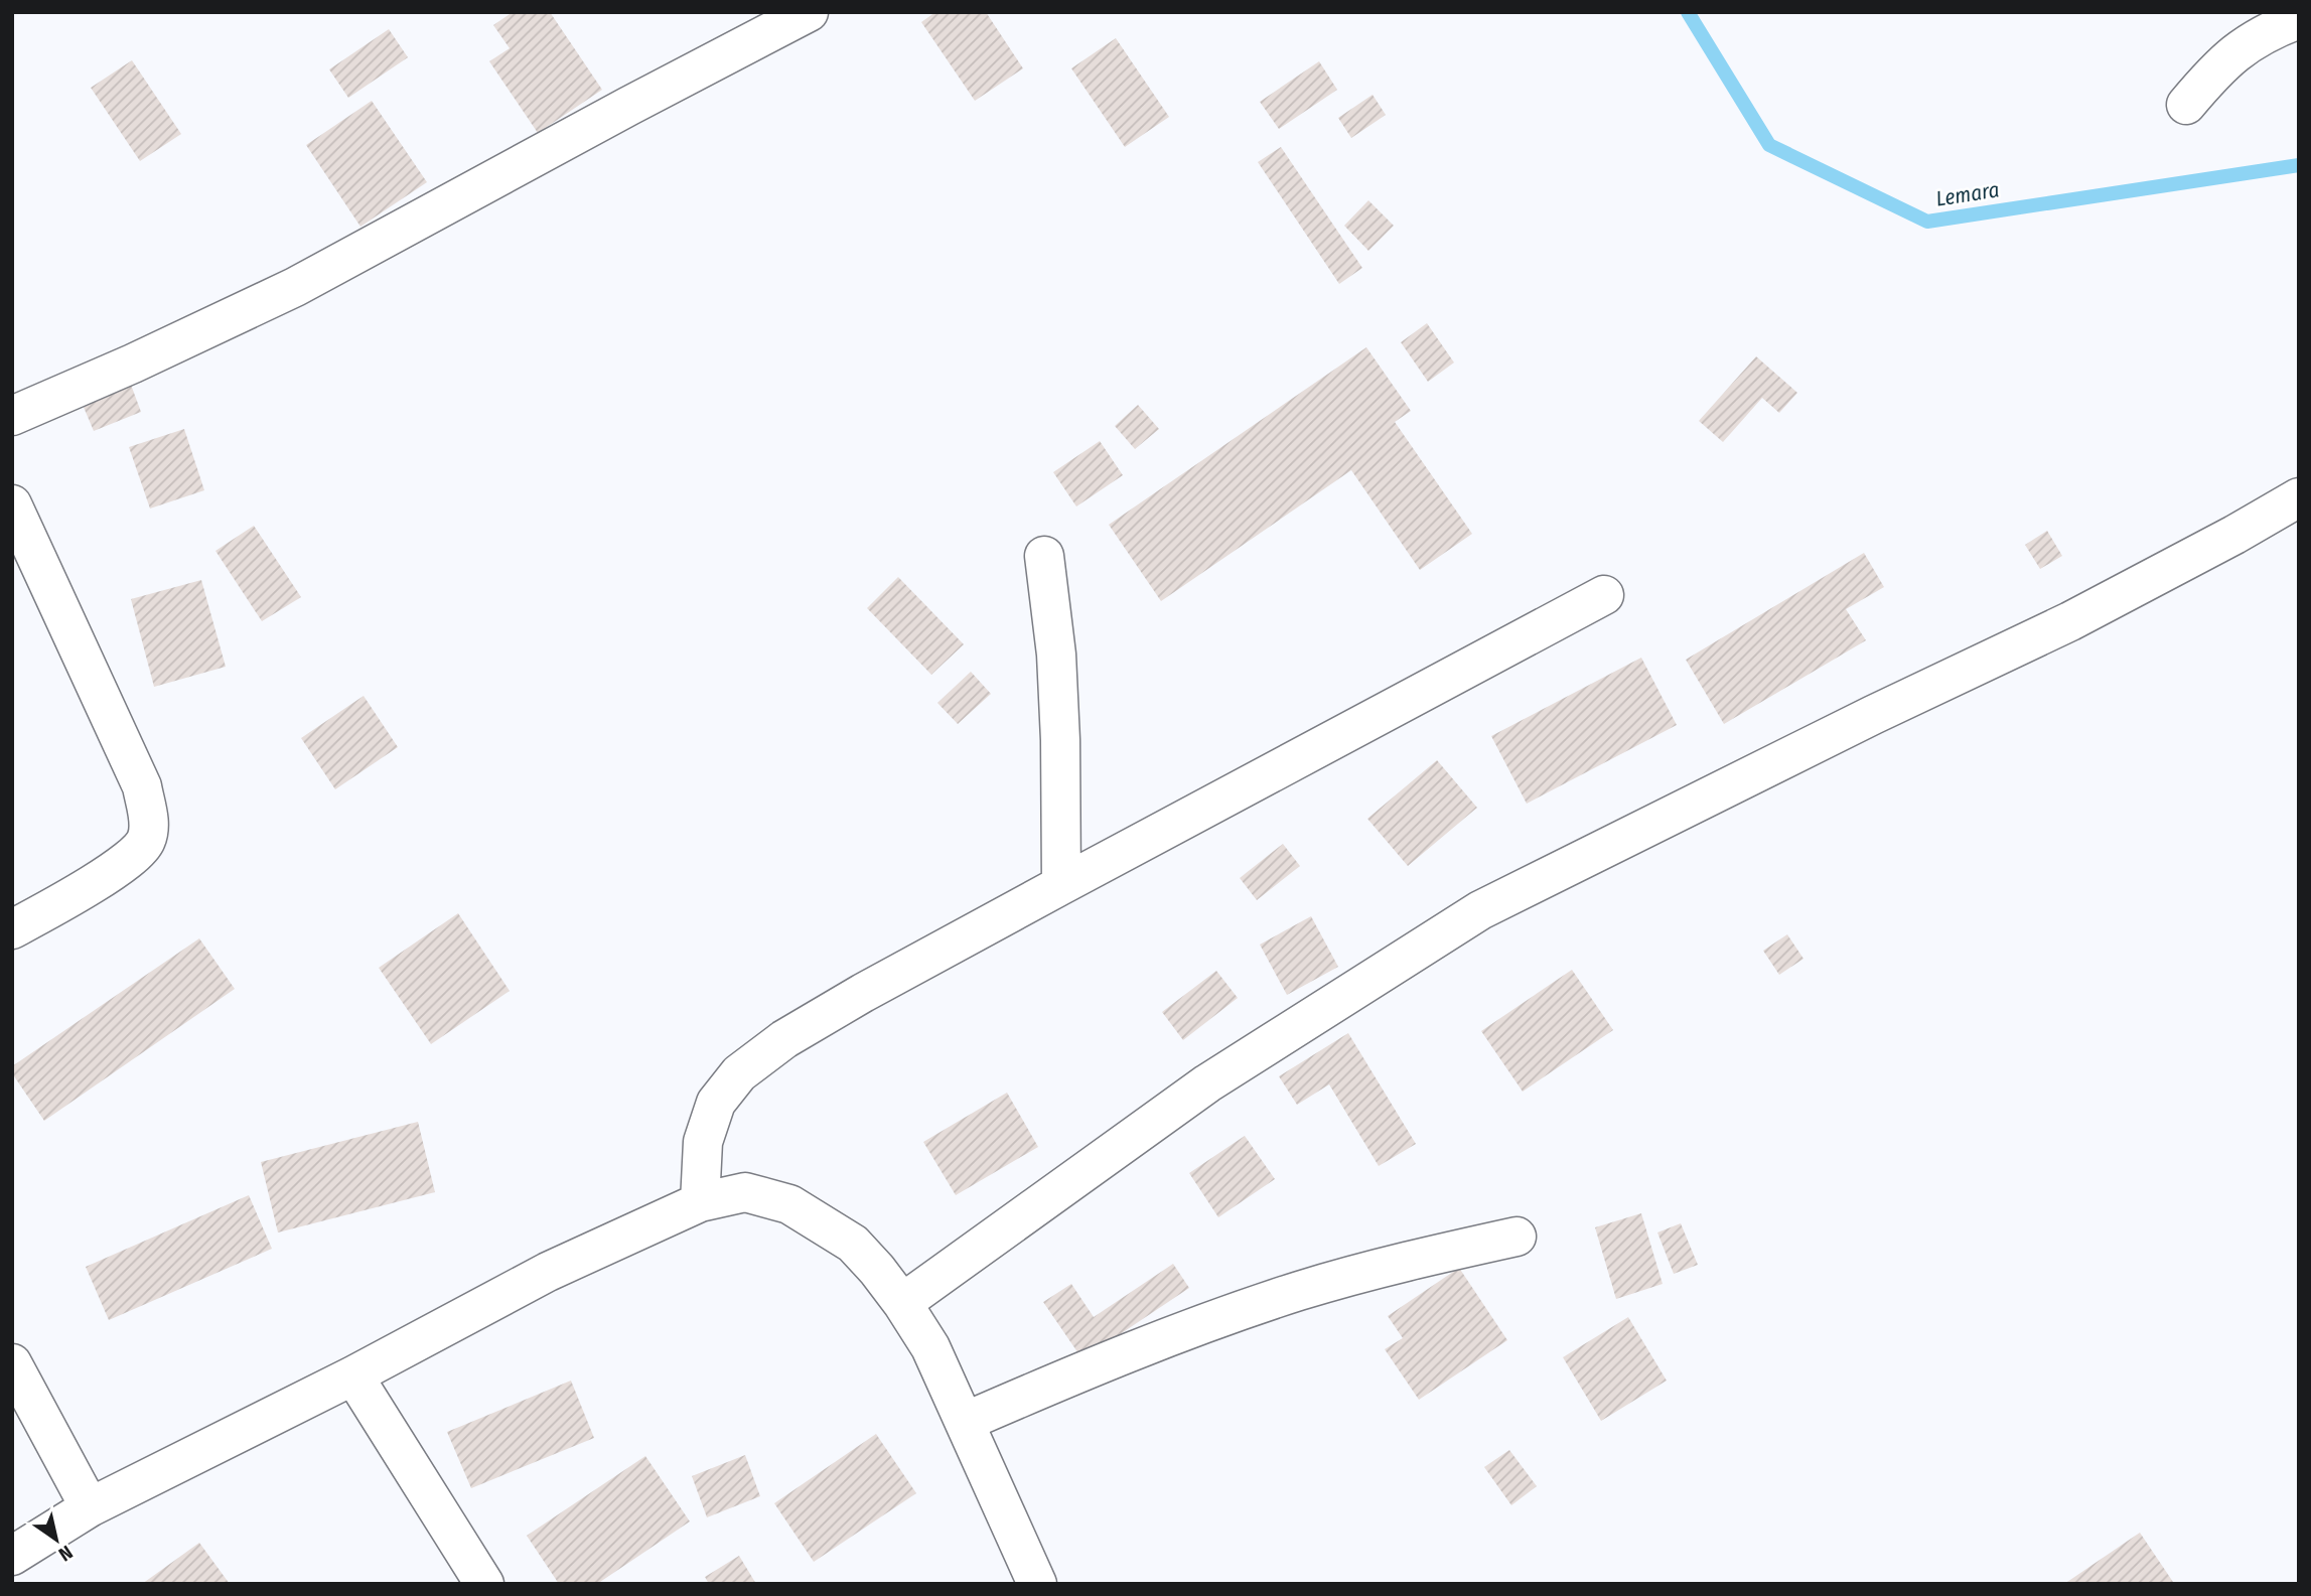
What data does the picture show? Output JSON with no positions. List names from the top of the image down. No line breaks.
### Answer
{"water":["Lemara"],"north":"bottom right"}
